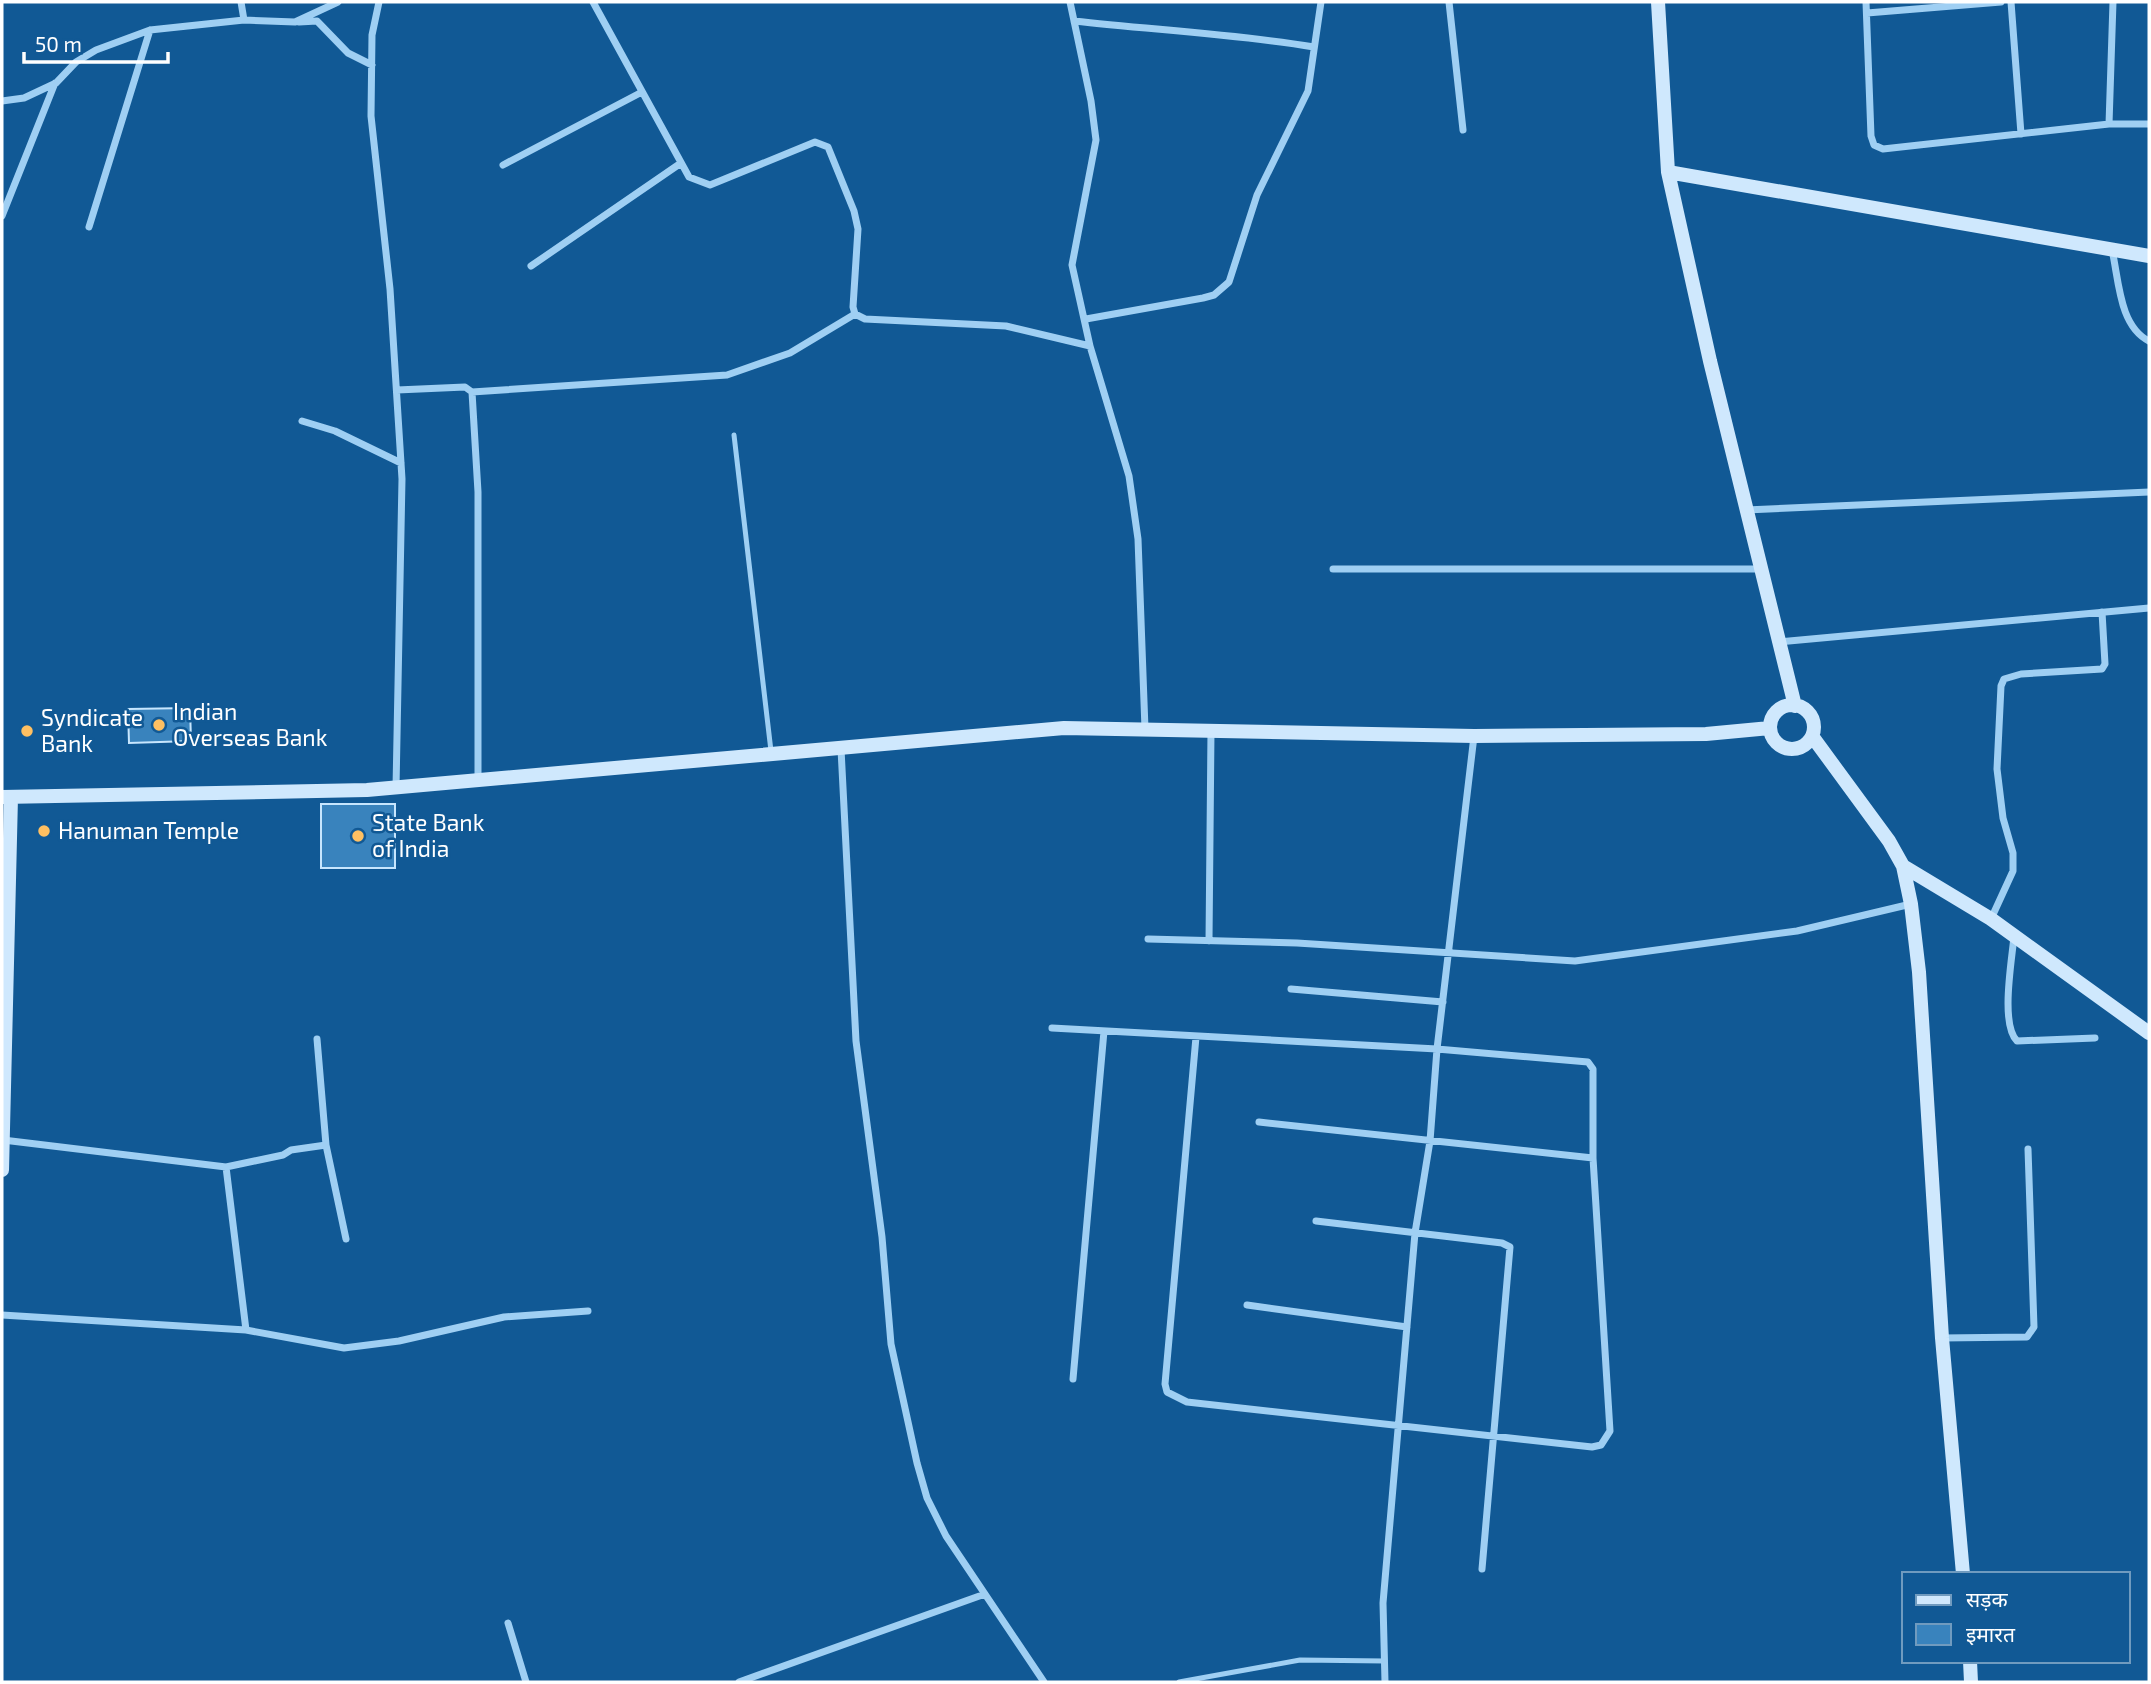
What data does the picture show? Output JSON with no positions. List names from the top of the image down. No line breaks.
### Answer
{"places":["Indian Overseas Bank","Syndicate Bank","Hanuman Temple","State Bank of India"],"legend":["सड़क","इमारत"],"scale_bar":"50 m"}
